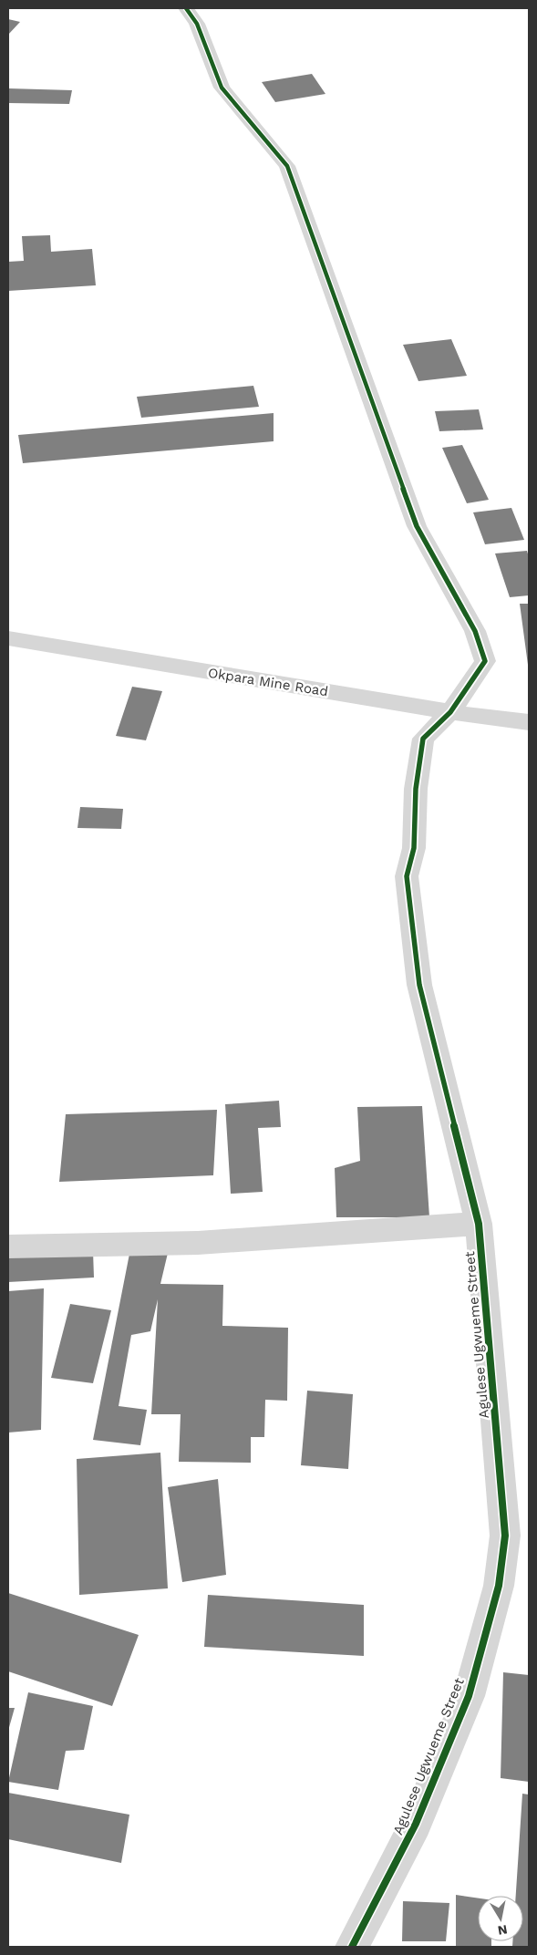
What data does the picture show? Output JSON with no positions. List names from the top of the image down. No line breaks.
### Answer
{"streets":{"street":["Okpara Mine Road","Agulese Ugwueme Street"]},"crossings":[["Okpara Mine Road","Agulese Ugwueme Street"]],"north":"bottom"}
